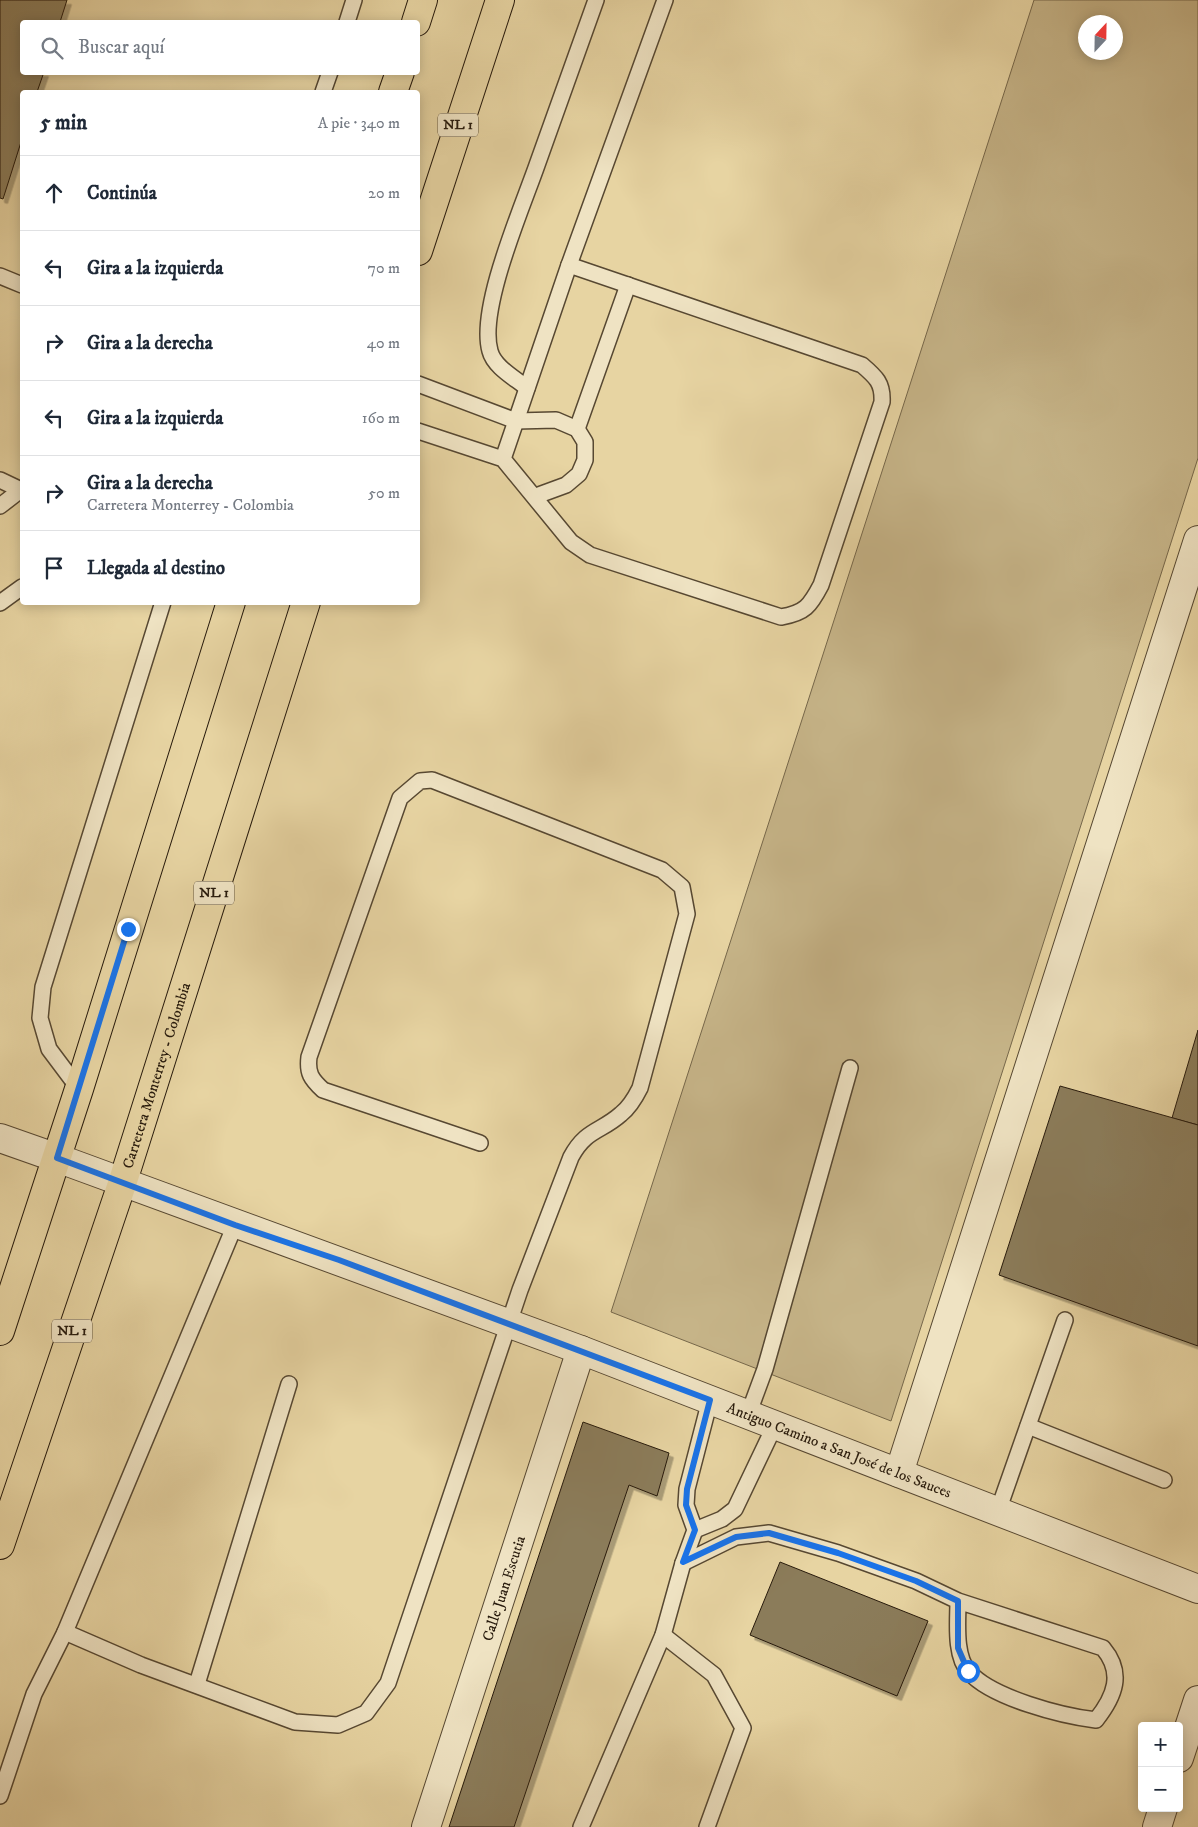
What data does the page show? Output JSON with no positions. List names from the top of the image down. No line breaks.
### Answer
{"streets":{"main road":["NL 1","Carretera Monterrey - Colombia"],"street":["Antiguo Camino a San José de los Sauces","Calle Juan Escutia"]},"crossings":[["Carretera Monterrey - Colombia","Antiguo Camino a San José de los Sauces"],["Antiguo Camino a San José de los Sauces","Calle Juan Escutia"]],"north":"top","page":{"search":"Buscar aquí","heading":["5 min","A pie · 340 m"],"list":[["Continúa","20 m"],["Gira a la izquierda","70 m"],["Gira a la derecha","40 m"],["Gira a la izquierda","160 m"],["Gira a la derecha","Carretera Monterrey - Colombia","50 m"],"Llegada al destino"],"map_buttons":["+","−"]}}
